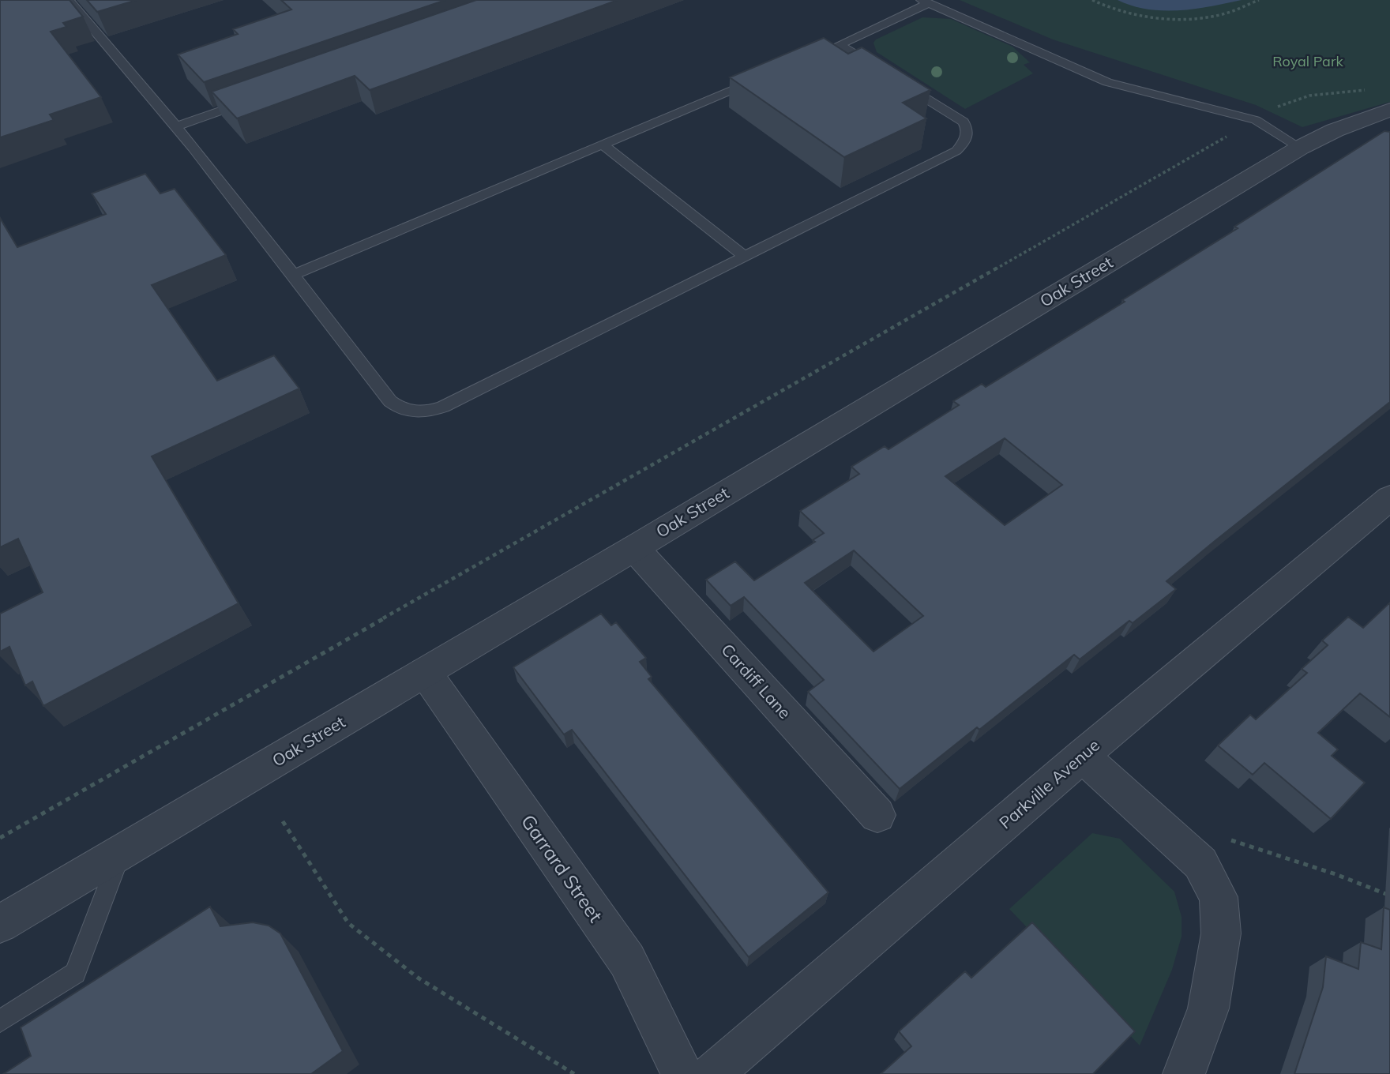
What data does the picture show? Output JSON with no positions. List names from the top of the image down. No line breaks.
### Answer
{"streets":{"street":["Oak Street","Cardiff Lane","Parkville Avenue","Garrard Street"]},"crossings":[["Oak Street","Cardiff Lane"],["Oak Street","Garrard Street"]],"parks":["Royal Park"]}
